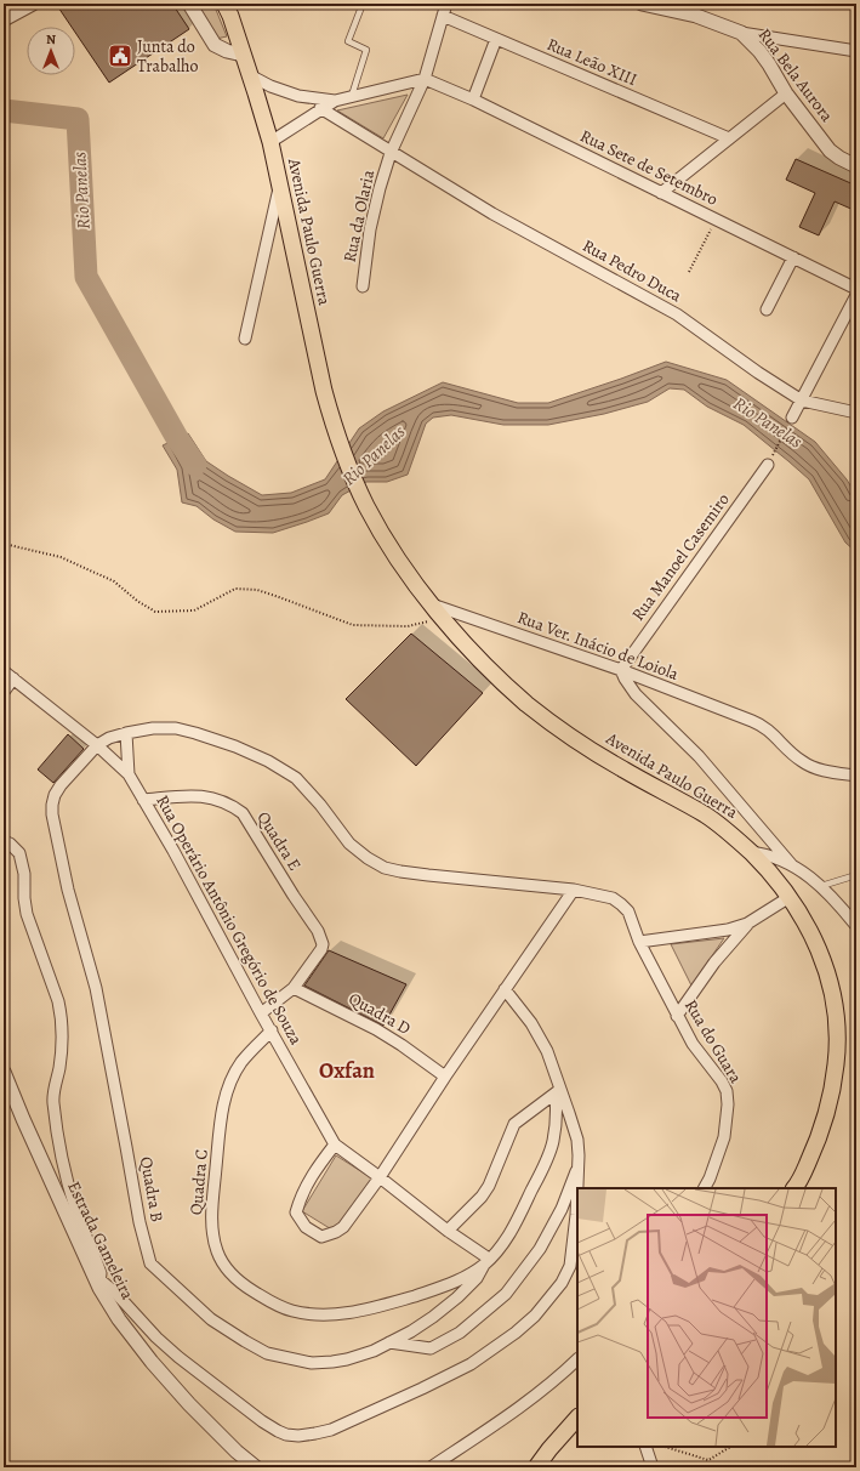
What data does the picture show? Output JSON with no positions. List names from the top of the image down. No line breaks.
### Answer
{"streets":{"main road":["Avenida Paulo Guerra"],"street":["Rua Leão XIII","Rua Bela Aurora","Rua Sete de Setembro","Rua da Olaria","Rua Pedro Duca","Rua Manoel Casemiro","Rua Ver. Inácio de Loiola","Quadra E","Rua Operário Antônio Gregório de Souza","Quadra D","Rua do Guara","Quadra C","Quadra B","Estrada Gameleira"]},"crossings":[["Rua Leão XIII","Rua da Olaria"],["Rua Sete de Setembro","Rua da Olaria"],["Rua da Olaria","Rua Pedro Duca"],["Avenida Paulo Guerra","Rua Ver. Inácio de Loiola"],["Rua Manoel Casemiro","Rua Ver. Inácio de Loiola"],["Quadra E","Rua Operário Antônio Gregório de Souza"],["Quadra E","Quadra D"],["Rua Operário Antônio Gregório de Souza","Rua do Guara"],["Rua Operário Antônio Gregório de Souza","Quadra C"],["Rua Operário Antônio Gregório de Souza","Quadra B"],["Rua do Guara","Quadra B"],["Quadra C","Quadra B"]],"districts":["Oxfan"],"water":["Rio Panelas"],"places":{"public building":["Junta do Trabalho"]},"north":"top"}
